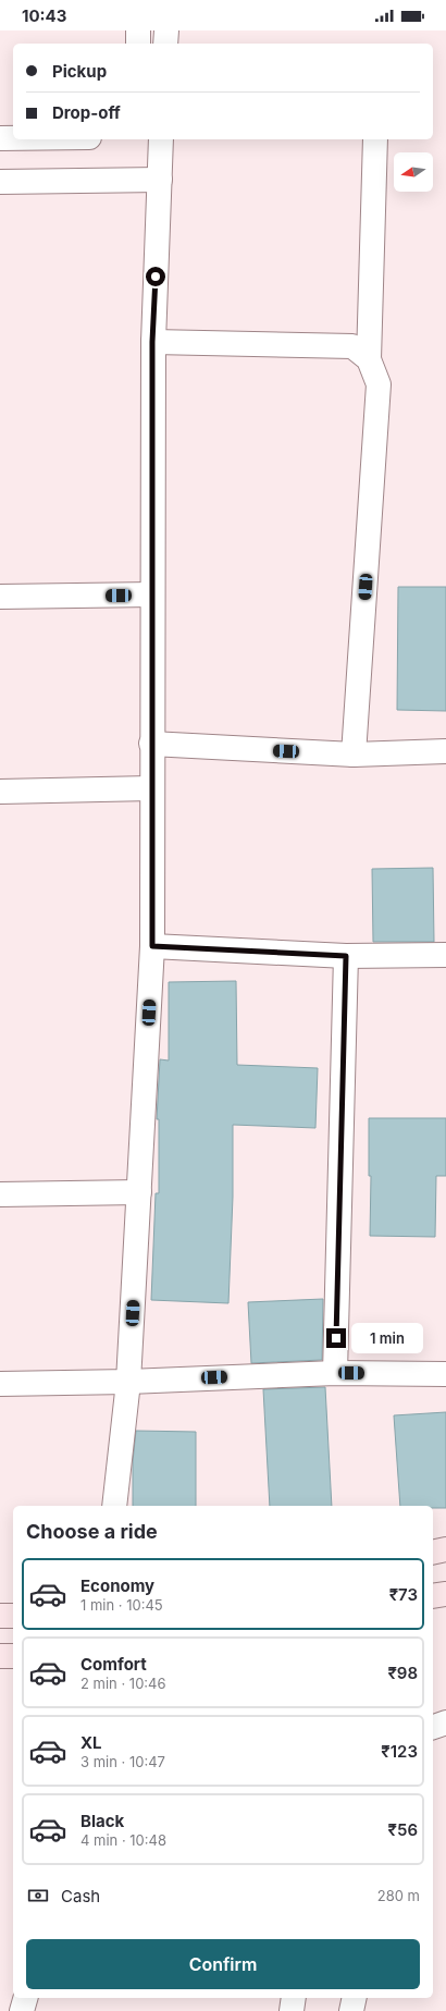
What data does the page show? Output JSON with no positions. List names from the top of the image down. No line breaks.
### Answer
{"north":"left","page":{"status":"10:43","banner":["Pickup","Drop-off"],"bubble":"1 min","heading":"Choose a ride","list":[{"name":"Economy","note":"1 min · 10:45","value":"₹73"},{"name":"Comfort","note":"2 min · 10:46","value":"₹98"},{"name":"XL","note":"3 min · 10:47","value":"₹123"},{"name":"Black","note":"4 min · 10:48","value":"₹56"}],"pay":["Cash","280 m"],"buttons":"Confirm"}}
